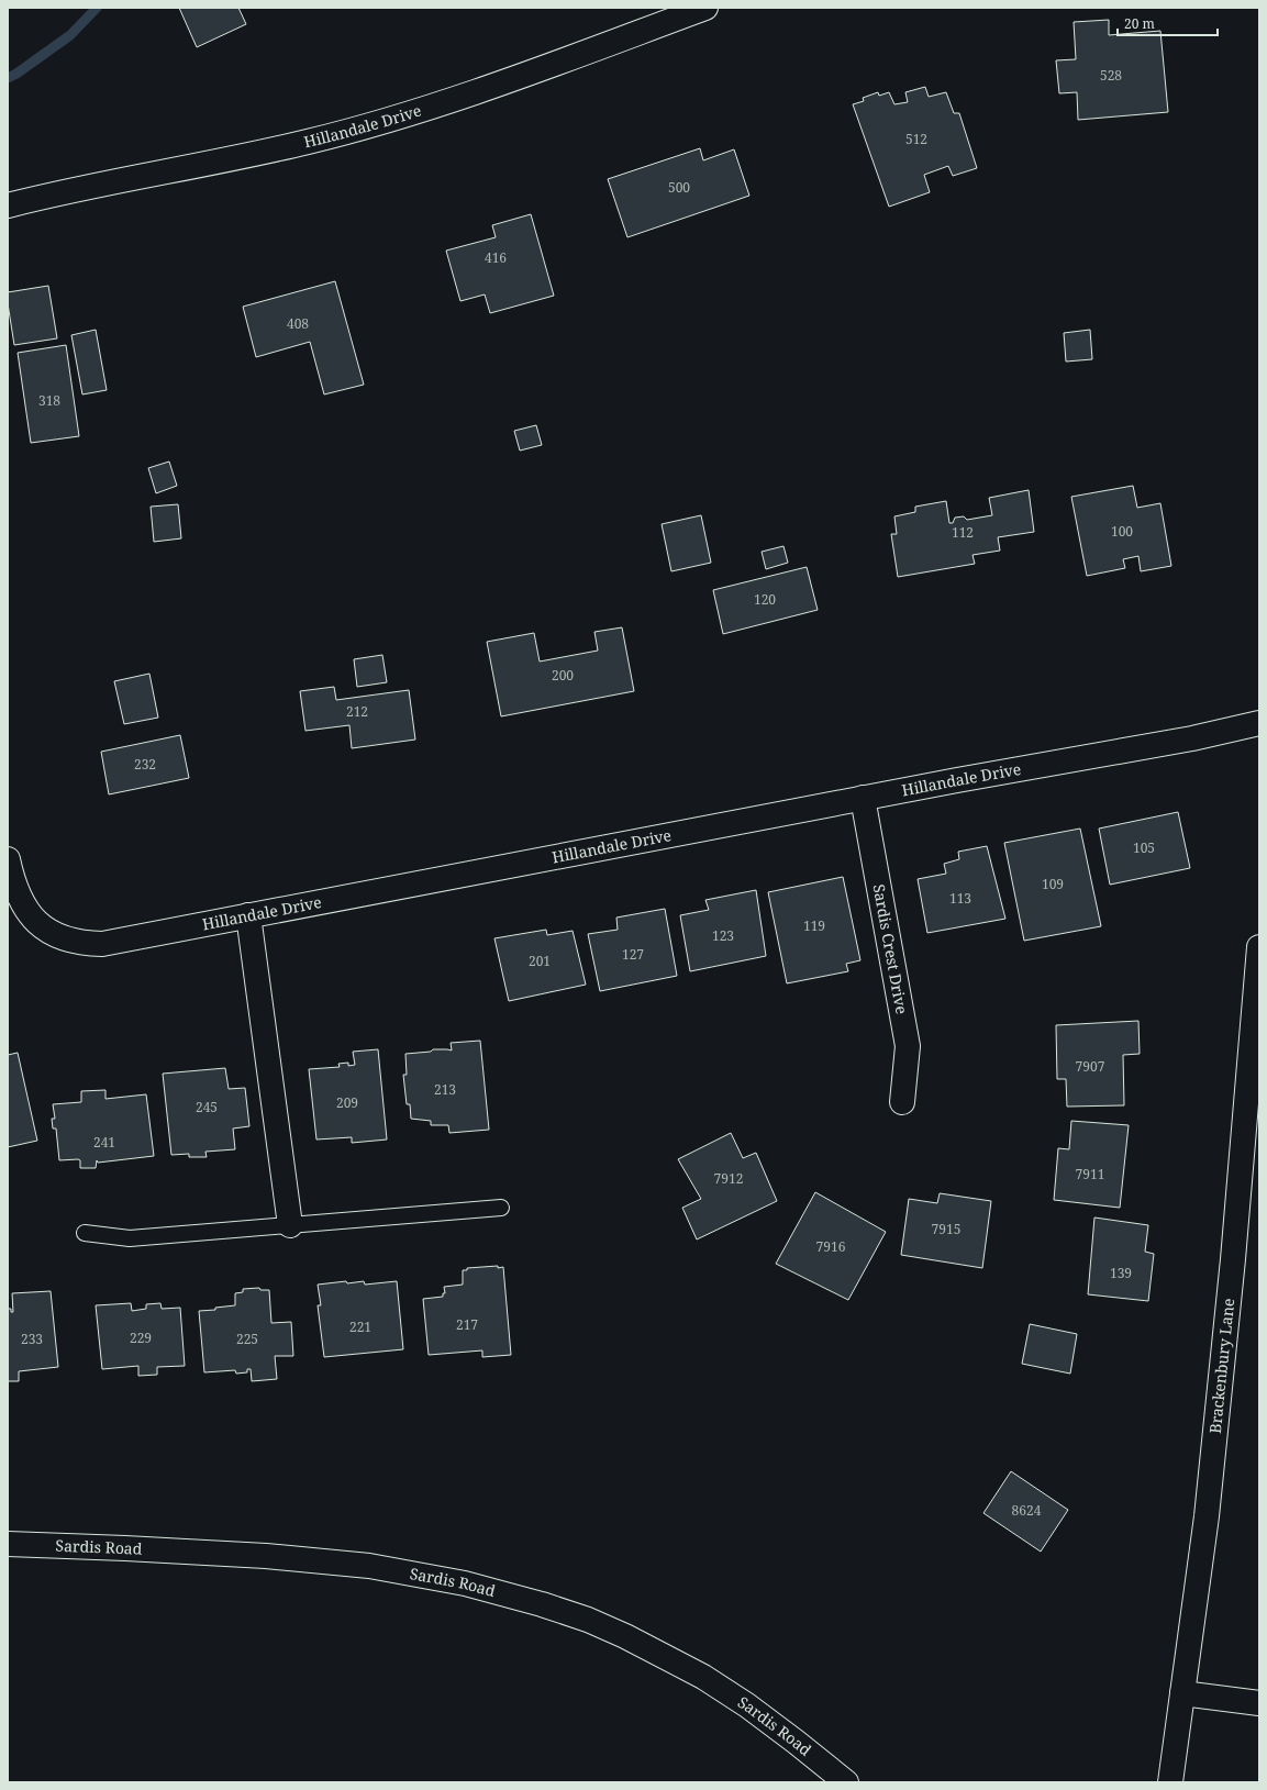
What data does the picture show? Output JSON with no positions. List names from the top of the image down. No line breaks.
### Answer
{"streets":{"street":["Hillandale Drive","Sardis Crest Drive","Brackenbury Lane","Sardis Road"]},"crossings":[["Hillandale Drive","Sardis Crest Drive"]],"house_numbers":["528","512","500","416","408","318","100","112","120","200","212","232","105","109","113","119","123","127","201","7907","213","209","245","241","7911","7912","7915","7916","139","217","221","229","233","225","8624"],"scale_bar":"20 m"}
